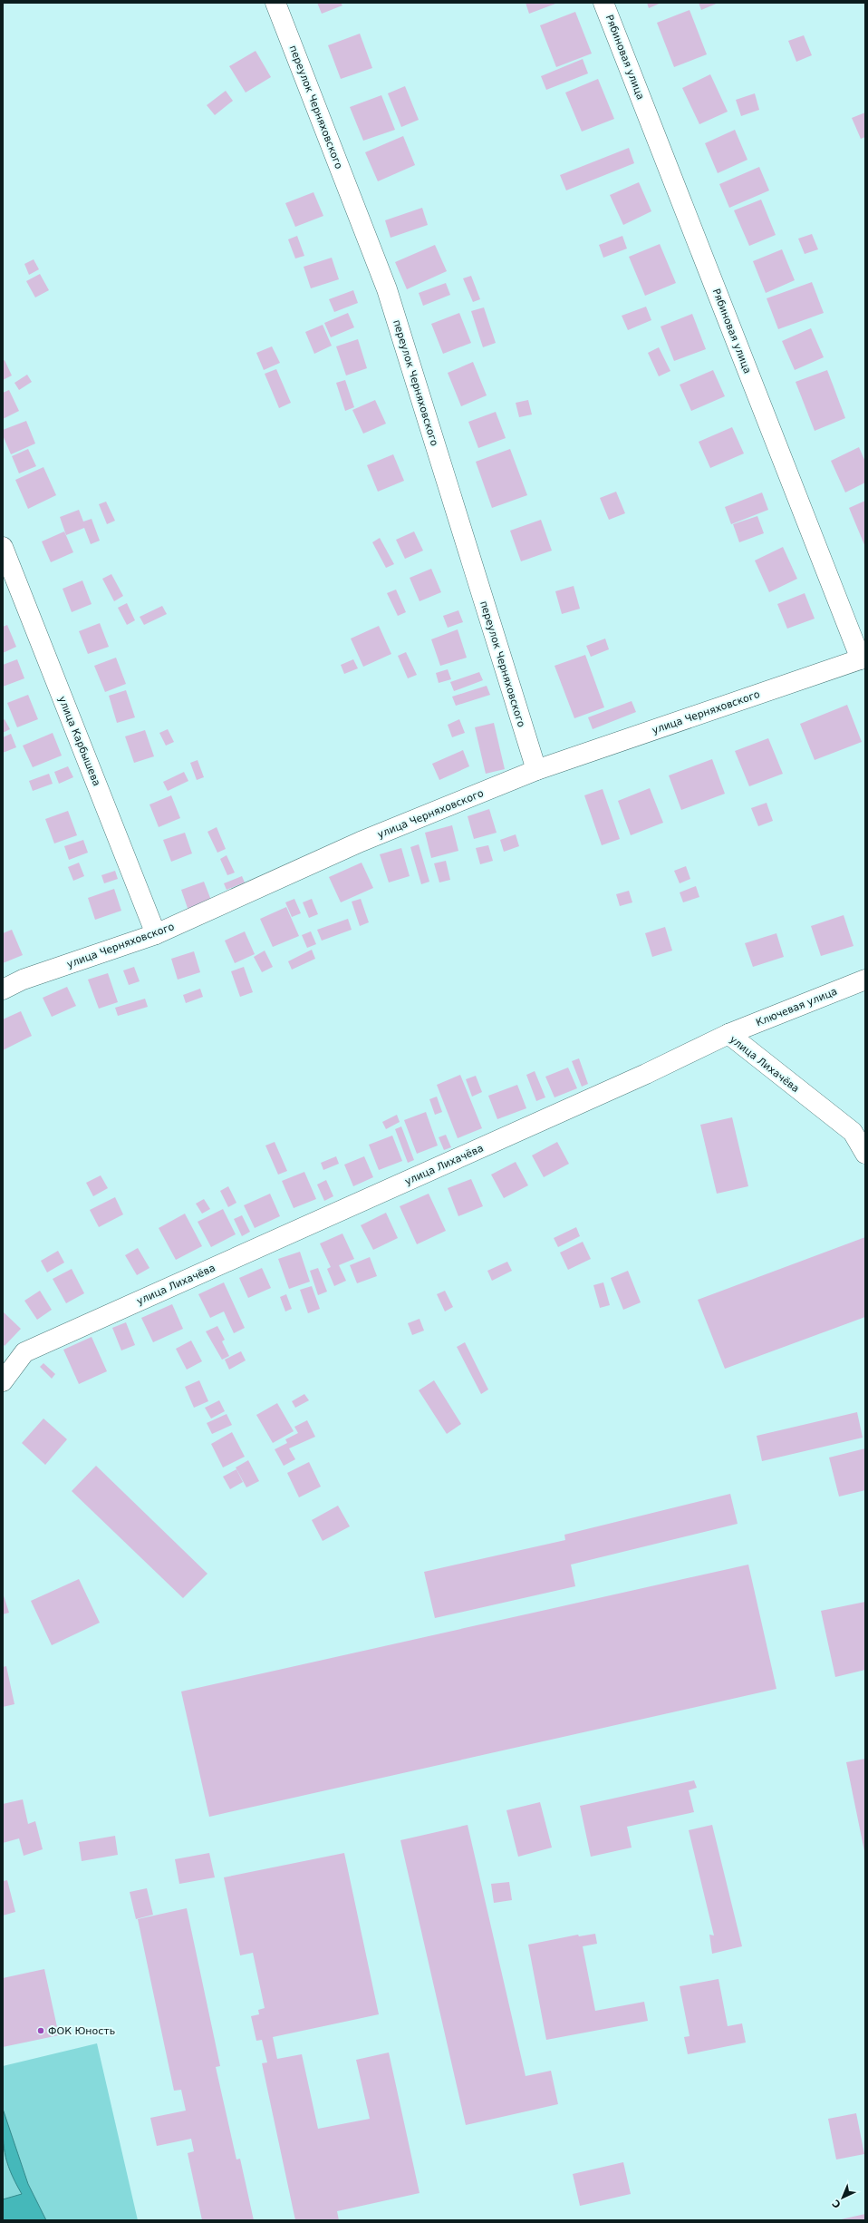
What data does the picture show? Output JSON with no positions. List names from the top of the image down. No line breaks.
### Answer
{"streets":{"street":["Рябиновая улица","переулок Черняховского","улица Черняховского","улица Карбышева","Ключевая улица","улица Лихачёва"]},"crossings":[["Рябиновая улица","улица Черняховского"],["переулок Черняховского","улица Черняховского"],["улица Черняховского","улица Карбышева"],["Ключевая улица","улица Лихачёва"]],"places":["ФОК Юность"],"north":"bottom left"}
